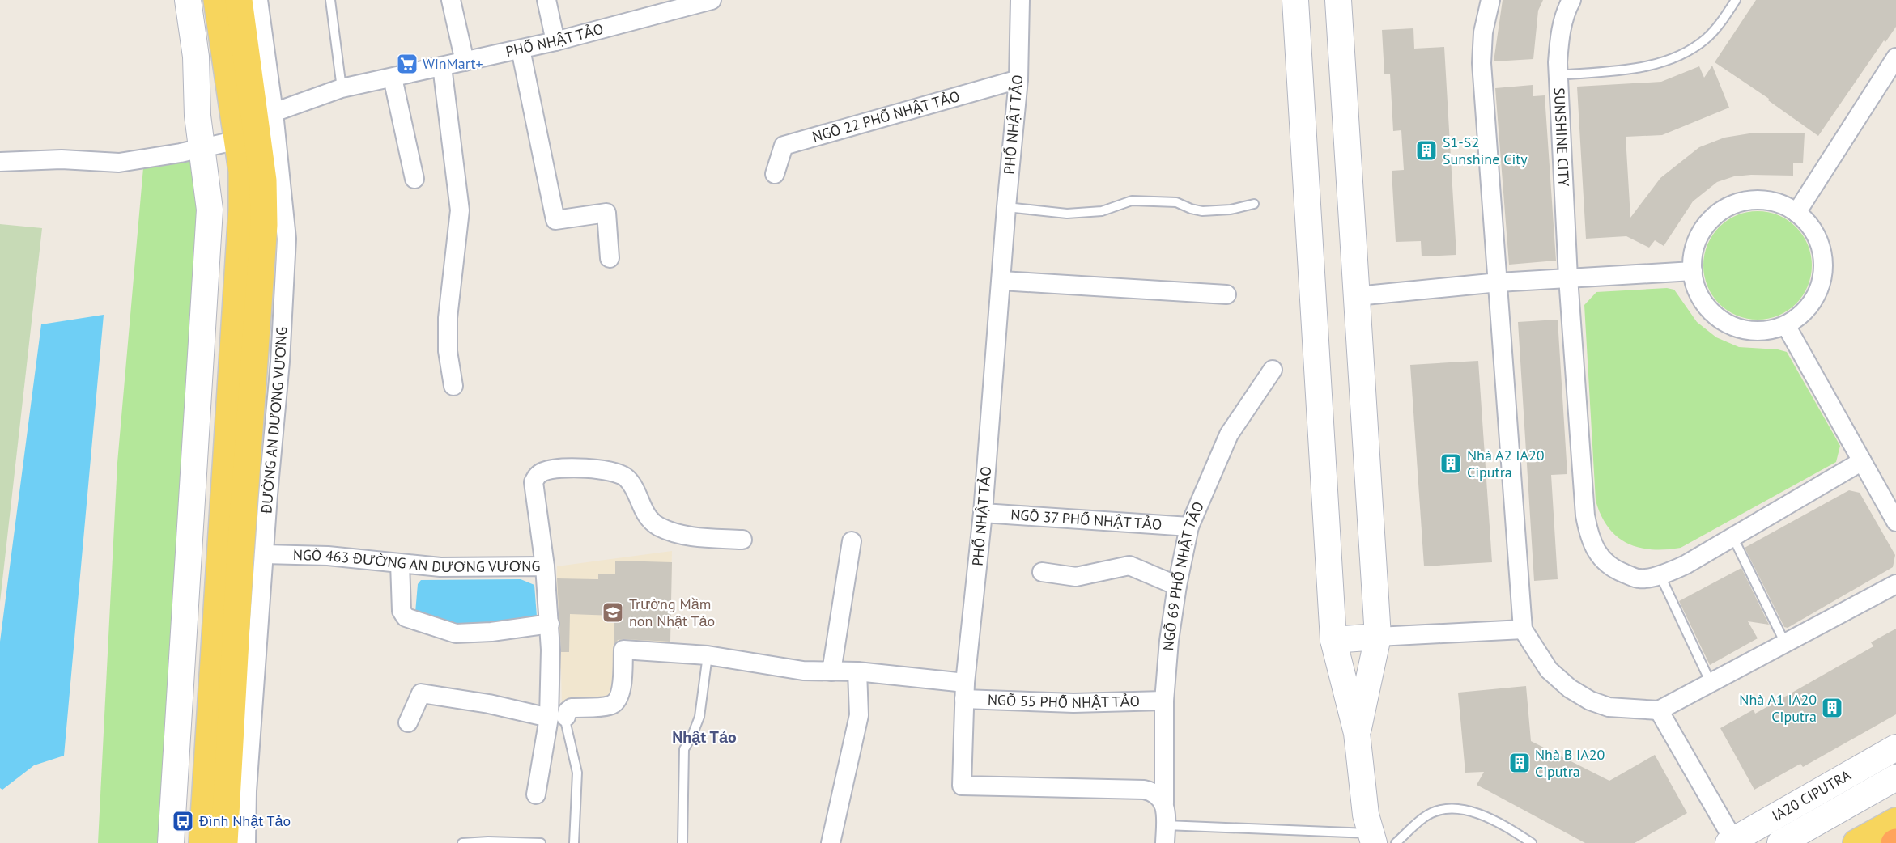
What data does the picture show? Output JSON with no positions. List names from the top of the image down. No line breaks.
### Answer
{"streets":{"main road":["ĐƯỜNG AN DƯƠNG VƯƠNG"],"street":["PHỐ NHẬT TẢO","NGÕ 22 PHỐ NHẬT TẢO","SUNSHINE CITY","NGÕ 37 PHỐ NHẬT TẢO","NGÕ 463 ĐƯỜNG AN DƯƠNG VƯƠNG","NGÕ 69 PHỐ NHẬT TẢO","NGÕ 55 PHỐ NHẬT TẢO","IA20 CIPUTRA"]},"crossings":[["PHỐ NHẬT TẢO","NGÕ 22 PHỐ NHẬT TẢO"],["PHỐ NHẬT TẢO","ĐƯỜNG AN DƯƠNG VƯƠNG"],["PHỐ NHẬT TẢO","NGÕ 37 PHỐ NHẬT TẢO"],["PHỐ NHẬT TẢO","NGÕ 69 PHỐ NHẬT TẢO"],["PHỐ NHẬT TẢO","NGÕ 55 PHỐ NHẬT TẢO"],["ĐƯỜNG AN DƯƠNG VƯƠNG","NGÕ 463 ĐƯỜNG AN DƯƠNG VƯƠNG"],["NGÕ 37 PHỐ NHẬT TẢO","NGÕ 69 PHỐ NHẬT TẢO"],["NGÕ 463 ĐƯỜNG AN DƯƠNG VƯƠNG","NGÕ 55 PHỐ NHẬT TẢO"],["NGÕ 69 PHỐ NHẬT TẢO","NGÕ 55 PHỐ NHẬT TẢO"]],"districts":["Nhật Tảo"],"places":{"supermarket":["WinMart+"],"building":["S1-S2 Sunshine City","Nhà A2 IA20 Ciputra","Nhà A1 IA20 Ciputra","Nhà B IA20 Ciputra"],"school or university":["Trường Mầm non Nhật Tảo"],"bus stop":["Đình Nhật Tảo"]}}
